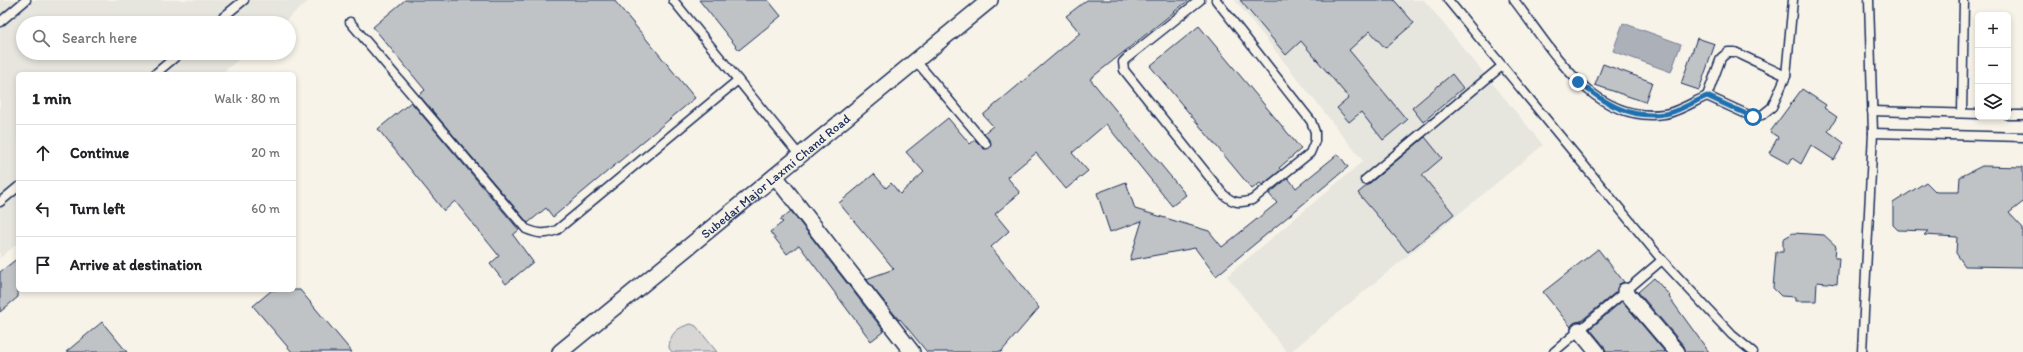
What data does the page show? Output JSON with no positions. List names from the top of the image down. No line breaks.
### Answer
{"streets":{"street":["Subedar Major Laxmi Chand Road"]},"page":{"map_buttons":["+","−"],"search":"Search here","heading":["1 min","Walk · 80 m"],"list":[["Continue","20 m"],["Turn left","60 m"],"Arrive at destination"]}}
